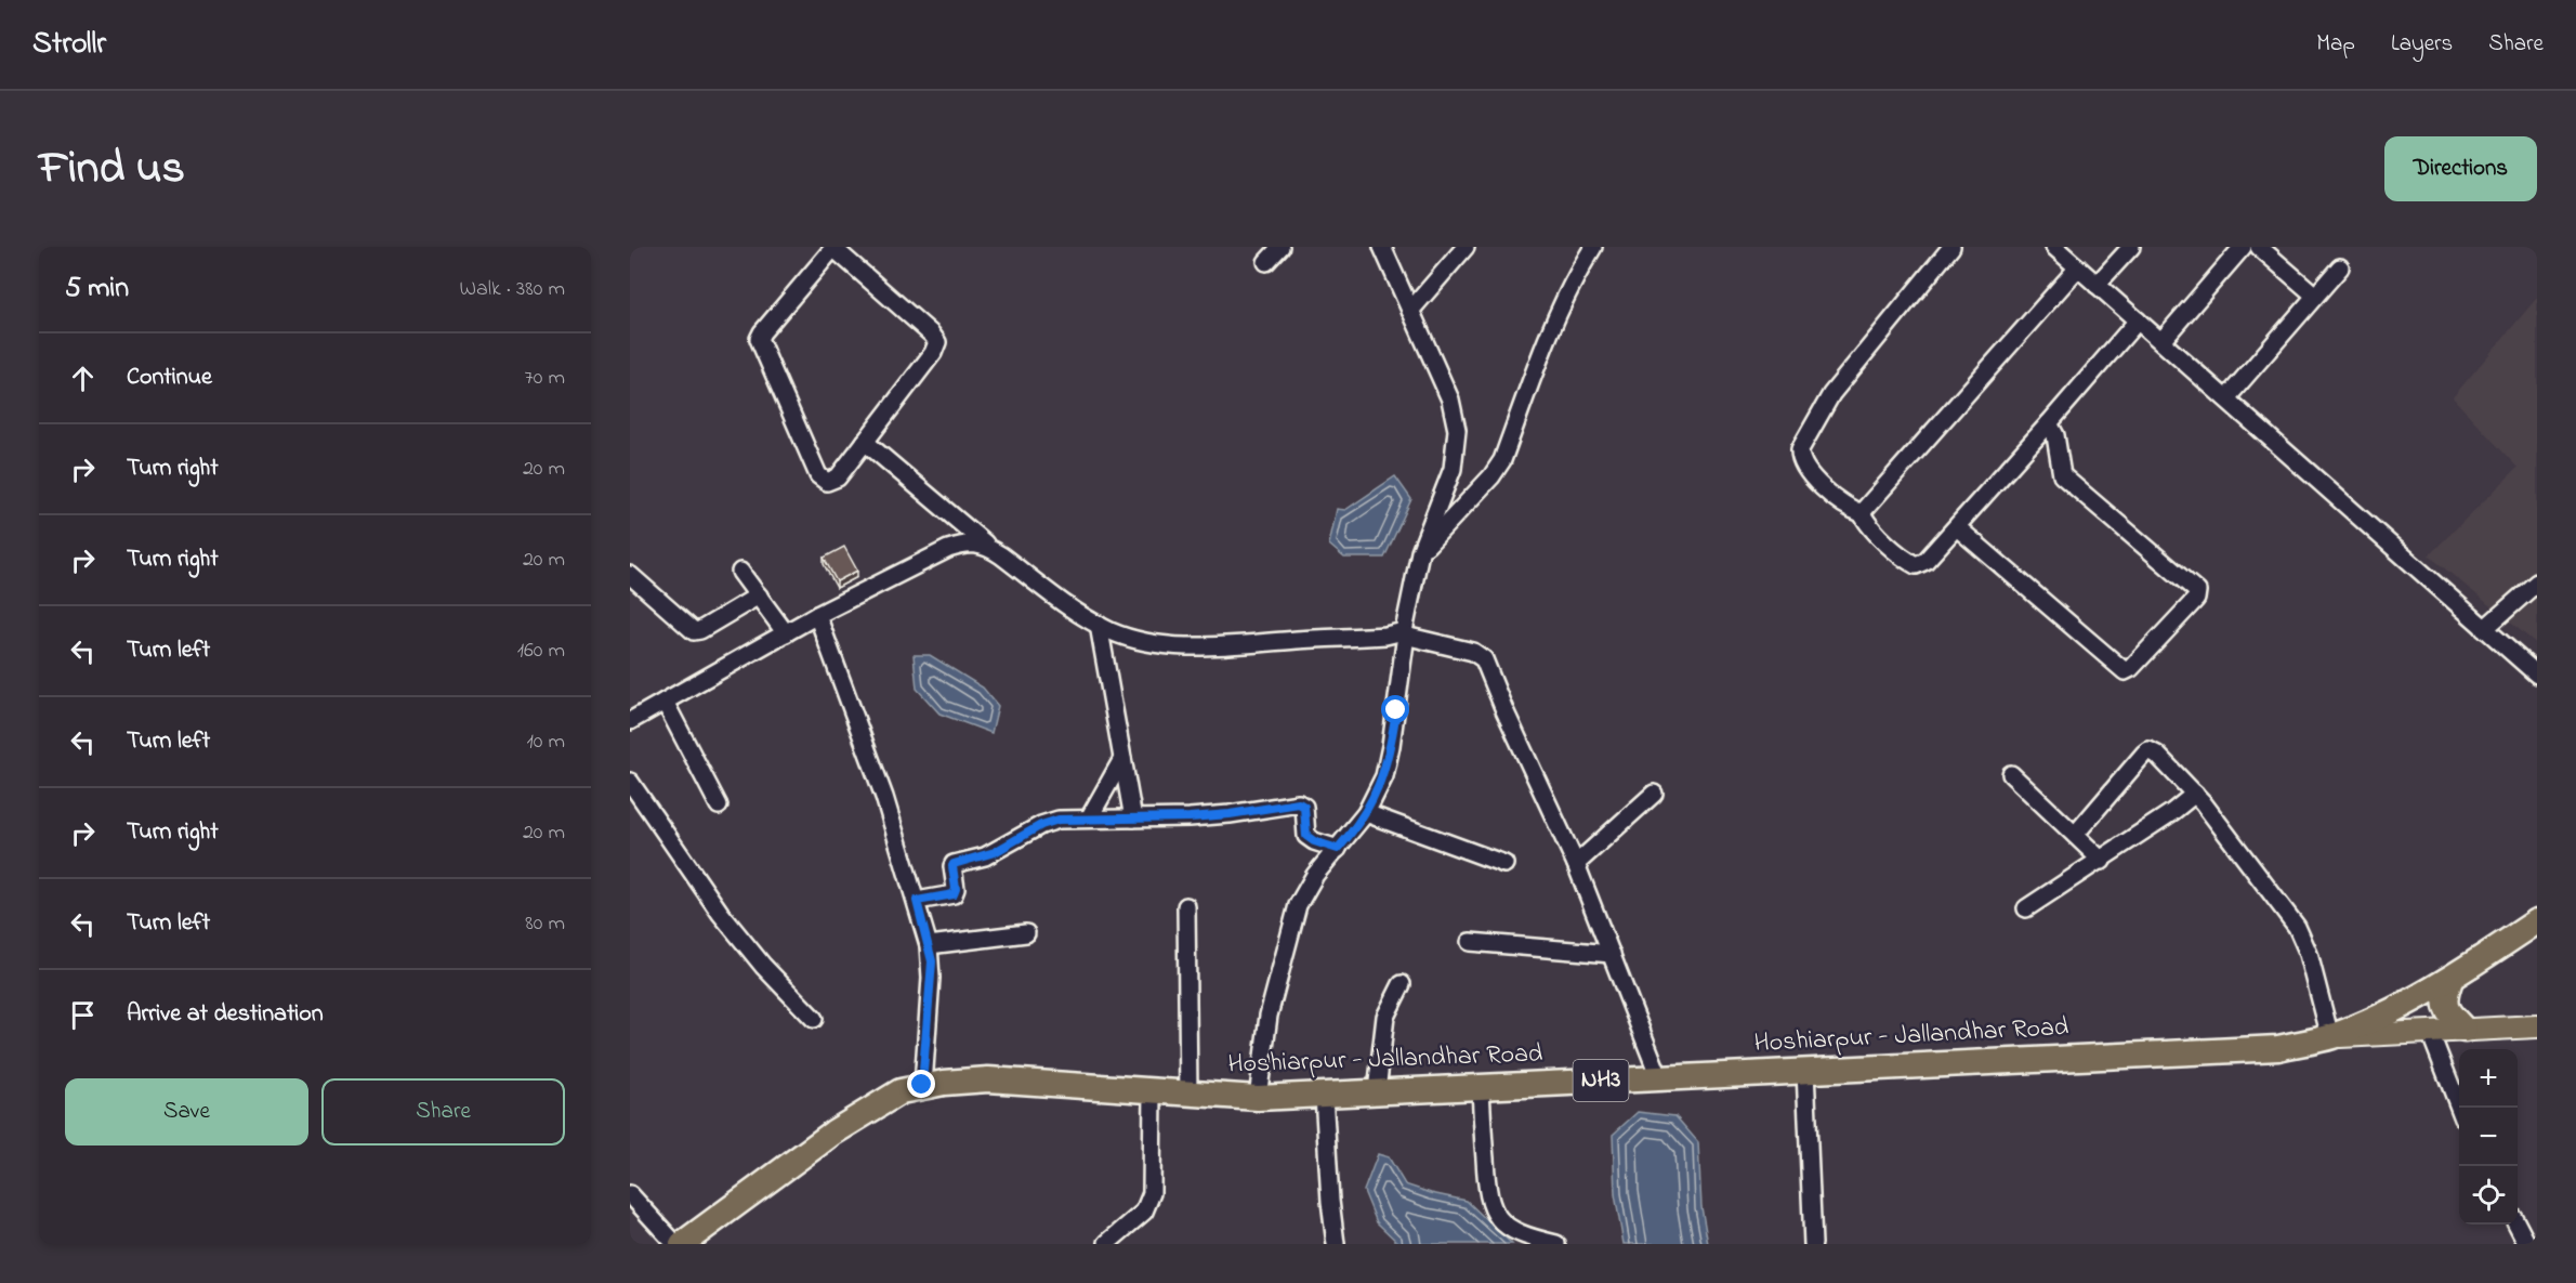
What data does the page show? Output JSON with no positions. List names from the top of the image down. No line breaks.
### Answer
{"streets":{"highway":["Hoshiarpur - Jallandhar Road","NH3"]},"page":{"header":"Strollr","nav":["Map","Layers","Share"],"title":"Find us","buttons":["Directions",["Save","Share"]],"heading":["5 min","Walk · 380 m"],"list":[["Continue","70 m"],["Turn right","20 m"],["Turn right","20 m"],["Turn left","160 m"],["Turn left","10 m"],["Turn right","20 m"],["Turn left","80 m"],"Arrive at destination"],"map_buttons":["+","−"]}}
